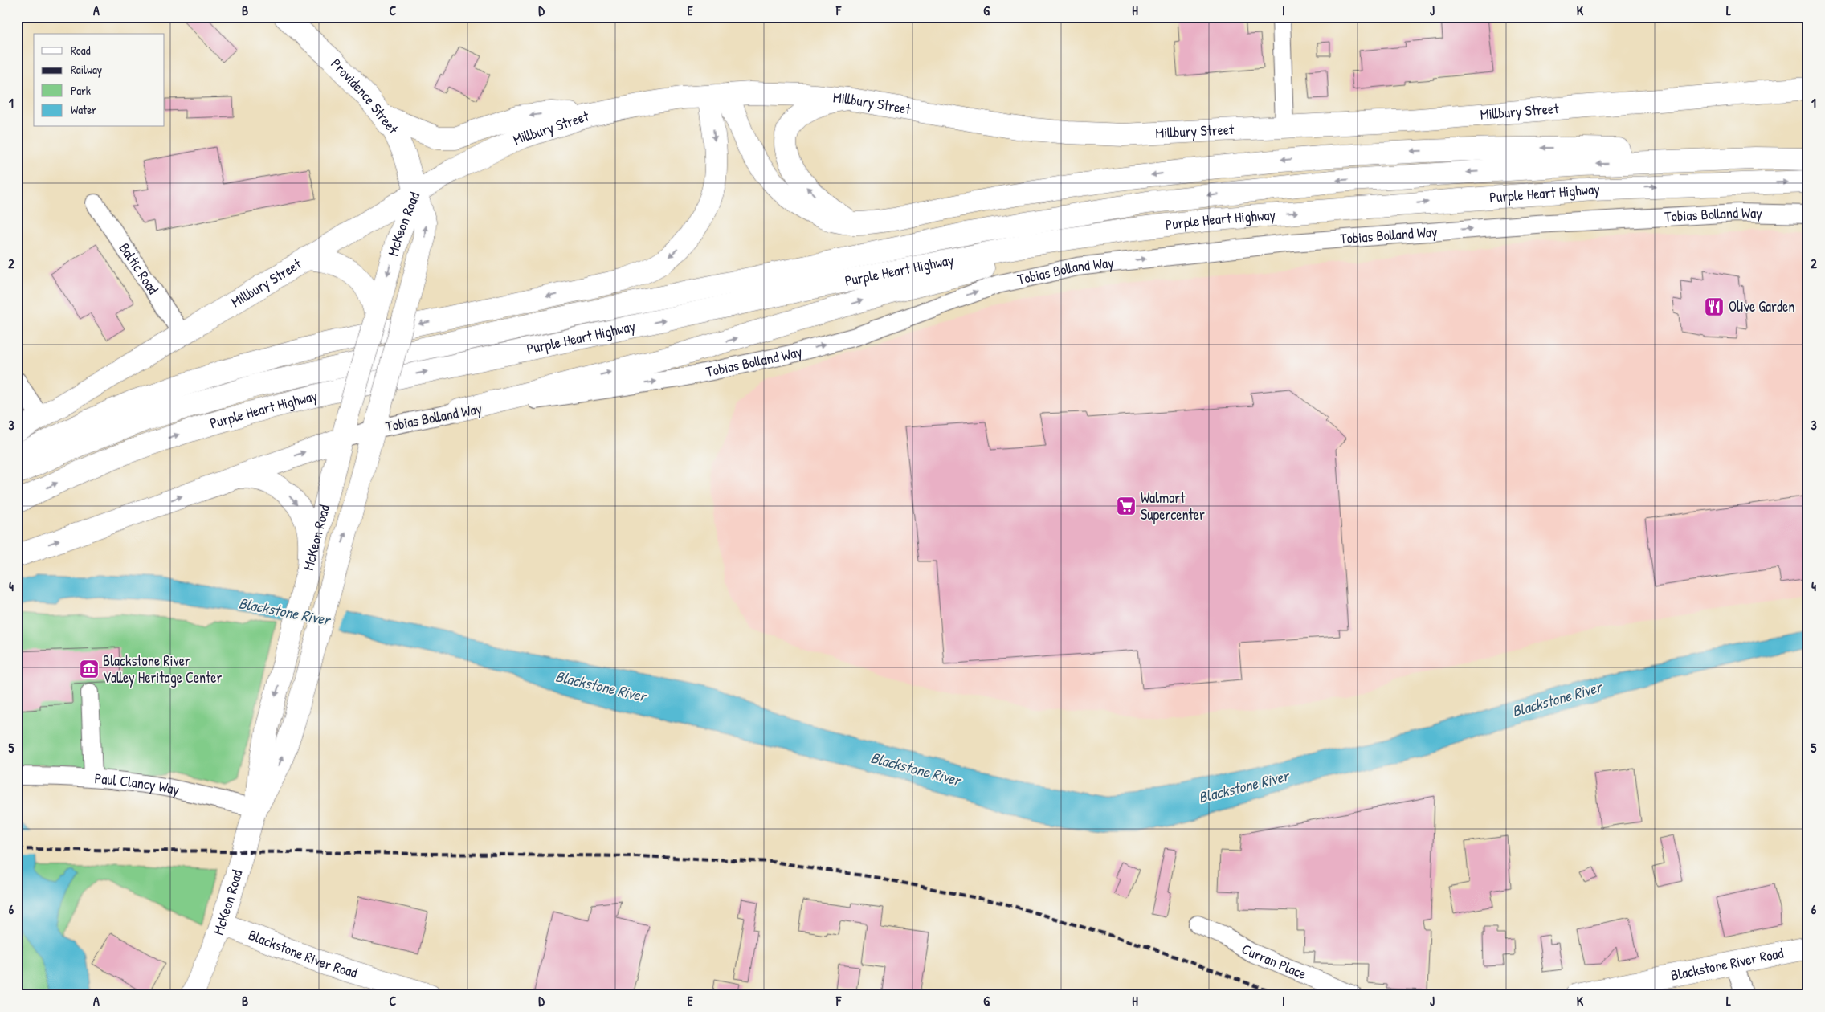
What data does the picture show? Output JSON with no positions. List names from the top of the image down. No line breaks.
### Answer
{"streets":{"main road":["Providence Street","Millbury Street","Purple Heart Highway","McKeon Road","Blackstone River Road"],"street":["Tobias Bolland Way","Baltic Road","Paul Clancy Way","Curran Place"]},"crossings":[["Providence Street","Millbury Street"],["Providence Street","McKeon Road"],["Millbury Street","McKeon Road"],["Millbury Street","Baltic Road"],["Tobias Bolland Way","McKeon Road"],["McKeon Road","Paul Clancy Way"],["McKeon Road","Blackstone River Road"]],"one_way":["Tobias Bolland Way"],"water":["Blackstone River"],"places":{"restaurant":["Olive Garden"],"supermarket":["Walmart Supercenter"],"museum":["Blackstone River Valley Heritage Center"]},"legend":["Road","Railway","Park","Water"],"grid":{"columns":["A","B","C","D","E","F","G","H","I","J","K","L"],"rows":["1","2","3","4","5","6"]}}
